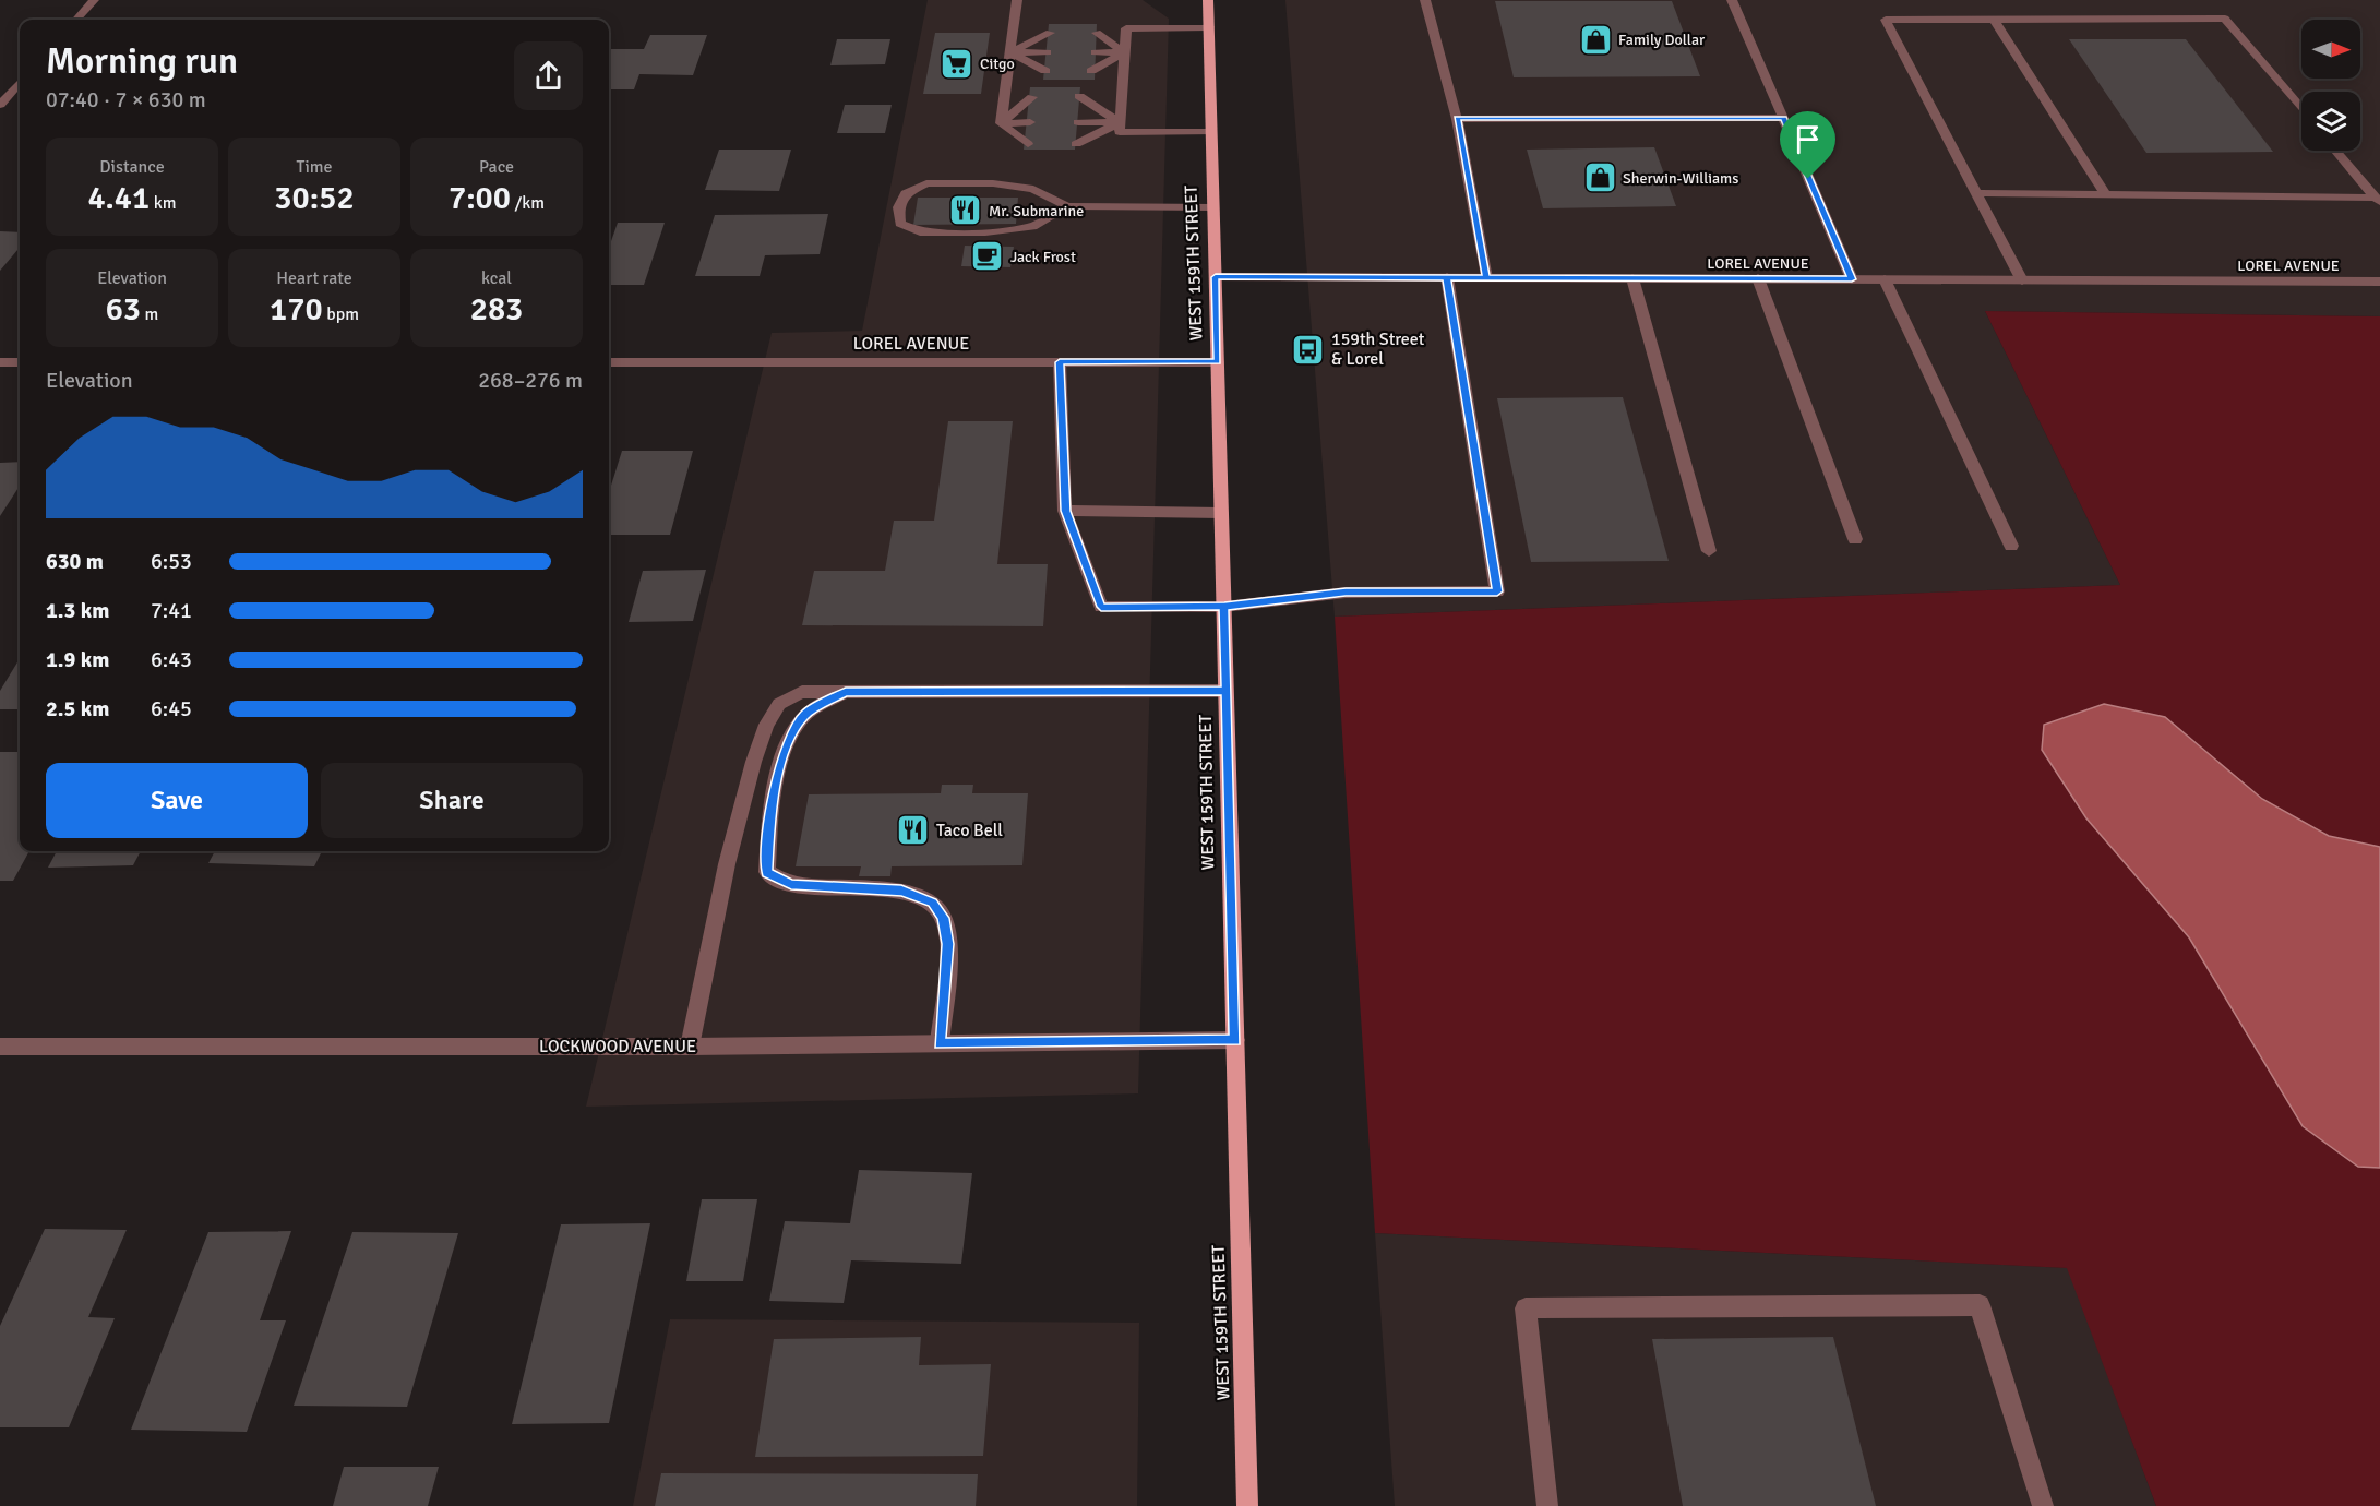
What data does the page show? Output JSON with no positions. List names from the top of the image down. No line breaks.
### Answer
{"streets":{"main road":["WEST 159TH STREET"],"street":["LOREL AVENUE","LOCKWOOD AVENUE"]},"crossings":[["WEST 159TH STREET","LOREL AVENUE"],["WEST 159TH STREET","LOCKWOOD AVENUE"]],"places":{"shop":["Family Dollar","Sherwin-Williams"],"supermarket":["Citgo"],"restaurant":["Mr. Submarine","Taco Bell"],"cafe":["Jack Frost"],"bus stop":["159th Street & Lorel"]},"north":"right","page":{"heading":["Morning run","07:40 · 7 × 630 m"],"stats":[["Distance","4.41 km"],["Time","30:52"],["Pace","7:00 /km"],["Elevation","63 m"],["Heart rate","170 bpm"],["kcal","283"]],"chart":["Elevation","268–276 m"],"list":[{"name":"630 m","note":"6:53"},{"name":"1.3 km","note":"7:41"},{"name":"1.9 km","note":"6:43"},{"name":"2.5 km","note":"6:45"}],"buttons":["Save","Share"]}}
